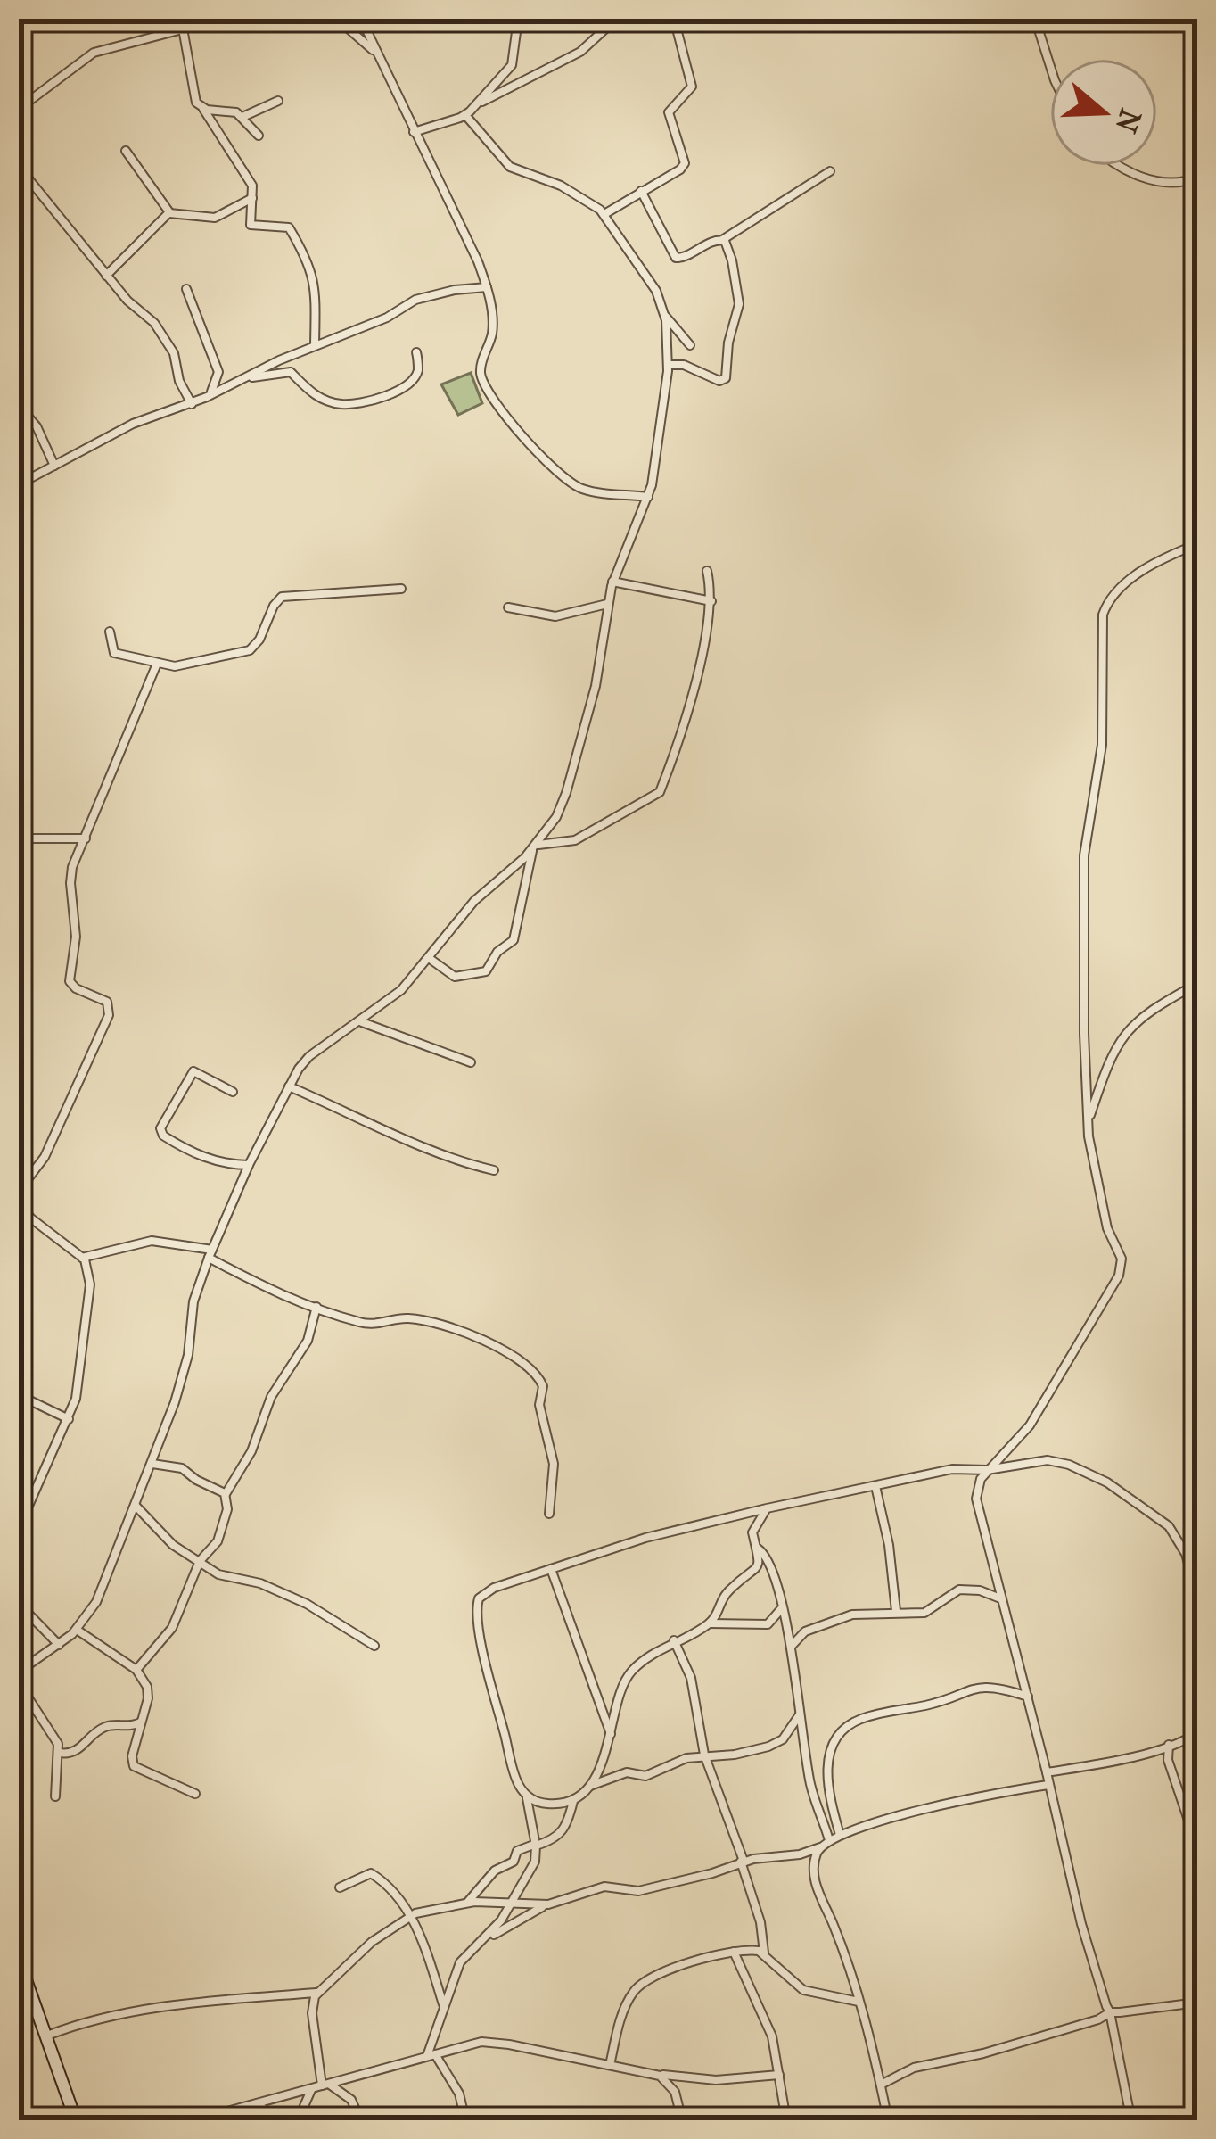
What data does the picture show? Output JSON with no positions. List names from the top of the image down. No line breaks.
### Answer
{"north":"right"}
